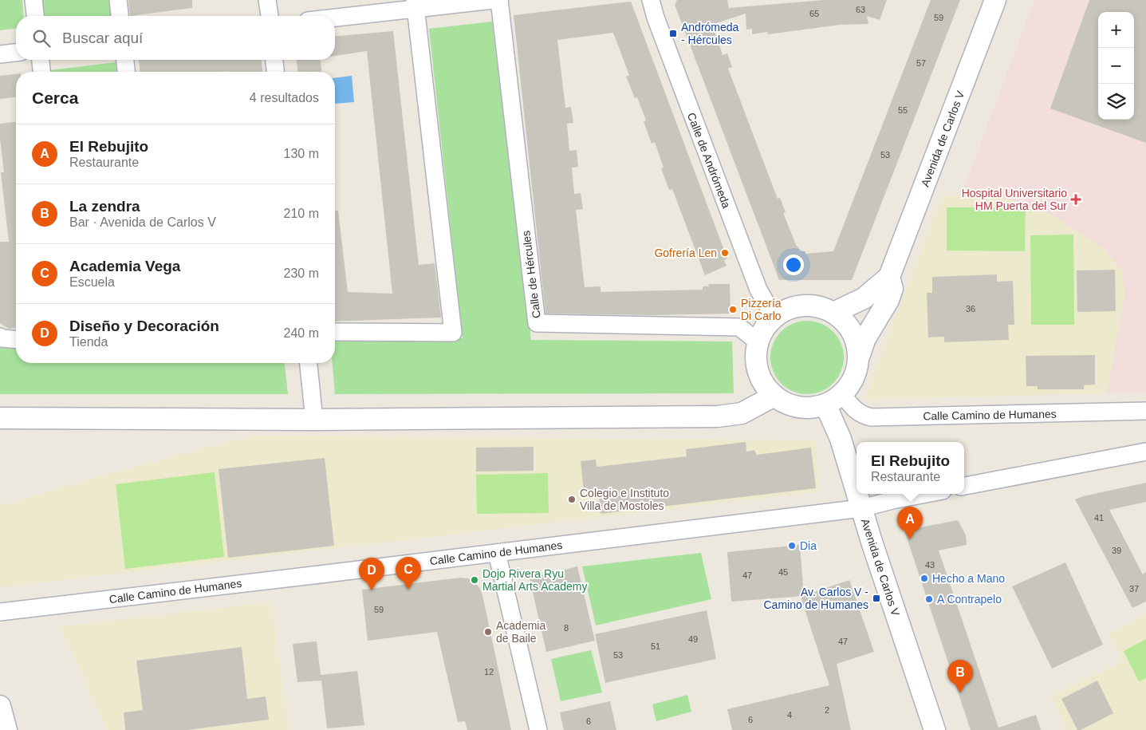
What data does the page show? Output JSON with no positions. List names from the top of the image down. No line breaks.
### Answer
{"streets":{"street":["Avenida de Carlos V","Calle de Andrómeda","Calle de Hércules","Calle Camino de Humanes"]},"crossings":[["Avenida de Carlos V","Calle de Andrómeda"],["Avenida de Carlos V","Calle de Hércules"],["Avenida de Carlos V","Calle Camino de Humanes"],["Calle de Andrómeda","Calle de Hércules"],["Calle de Andrómeda","Calle Camino de Humanes"],["Calle de Hércules","Calle Camino de Humanes"]],"places":{"transit":["Andrómeda - Hércules","Av. Carlos V - Camino de Humanes"],"health":["Hospital Universitario HM Puerta del Sur"],"other":["Gofrería Len","Pizzería Di Carlo","Colegio e Instituto Villa de Mostoles","Dia","Hecho a Mano","Dojo Rivera Ryu Martial Arts Academy","A Contrapelo","Academia de Baile"]},"house_numbers":["63","65","59","57","55","53","36","41","39","43","45","47","37","59","8","49","47","51","53","12","2","4","6","6"],"page":{"map_buttons":["+","−"],"search":"Buscar aquí","heading":["Cerca","4 resultados"],"list":[{"mark":"A","name":"El Rebujito","note":"Restaurante","value":"130 m"},{"mark":"B","name":"La zendra","note":"Bar · Avenida de Carlos V","value":"210 m"},{"mark":"C","name":"Academia Vega","note":"Escuela","value":"230 m"},{"mark":"D","name":"Diseño y Decoración","note":"Tienda","value":"240 m"}],"popup":["El Rebujito","Restaurante"],"pins":["A","C","D","B"]}}
